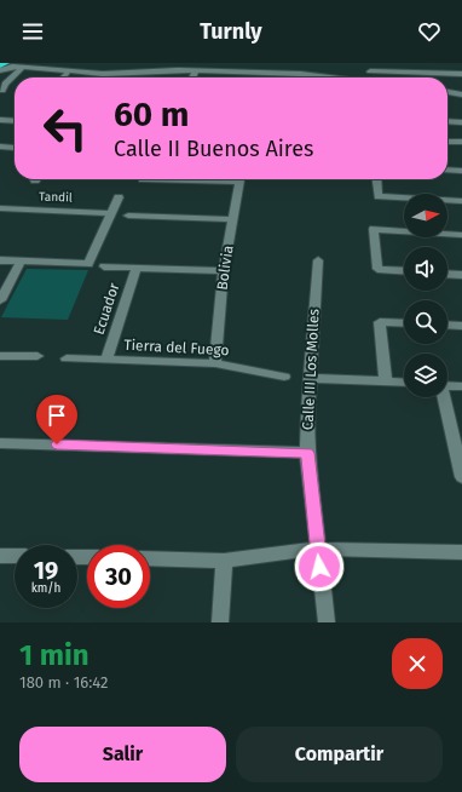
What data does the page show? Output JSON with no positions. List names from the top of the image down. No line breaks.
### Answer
{"streets":{"street":["Tandil","Bolivia","Ecuador","Tierra del Fuego","Calle III Los Molles"]},"crossings":[["Bolivia","Tierra del Fuego"],["Ecuador","Tierra del Fuego"]],"north":"right","page":{"header":"Turnly","turn":["60 m","Calle II Buenos Aires"],"speed":"19 km/h","limit":"30","heading":["1 min","180 m · 16:42"],"buttons":["Salir","Compartir"]}}
